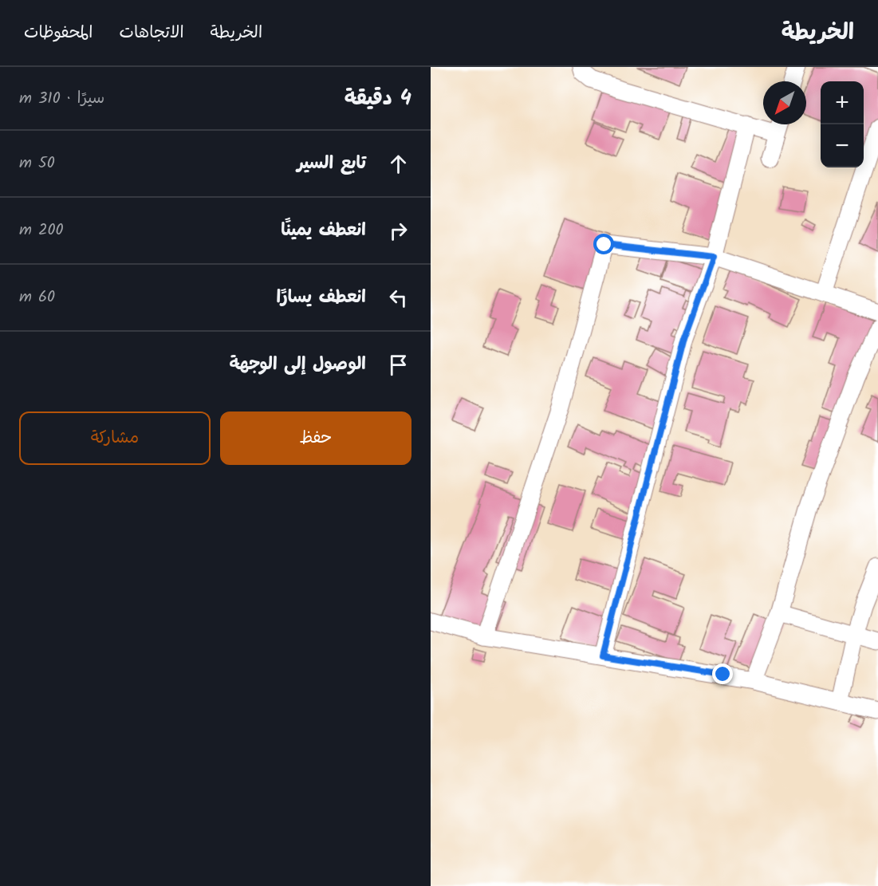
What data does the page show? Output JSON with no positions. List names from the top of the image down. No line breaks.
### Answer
{"north":"bottom left","page":{"header":"الخريطة","nav":["الخريطة","الاتجاهات","المحفوظات"],"heading":["4 دقيقة","سيرًا · 310 m"],"map_buttons":["+","−"],"list":[["تابع السير","50 m"],["انعطف يمينًا","200 m"],["انعطف يسارًا","60 m"],"الوصول إلى الوجهة"],"buttons":["حفظ","مشاركة"]}}
